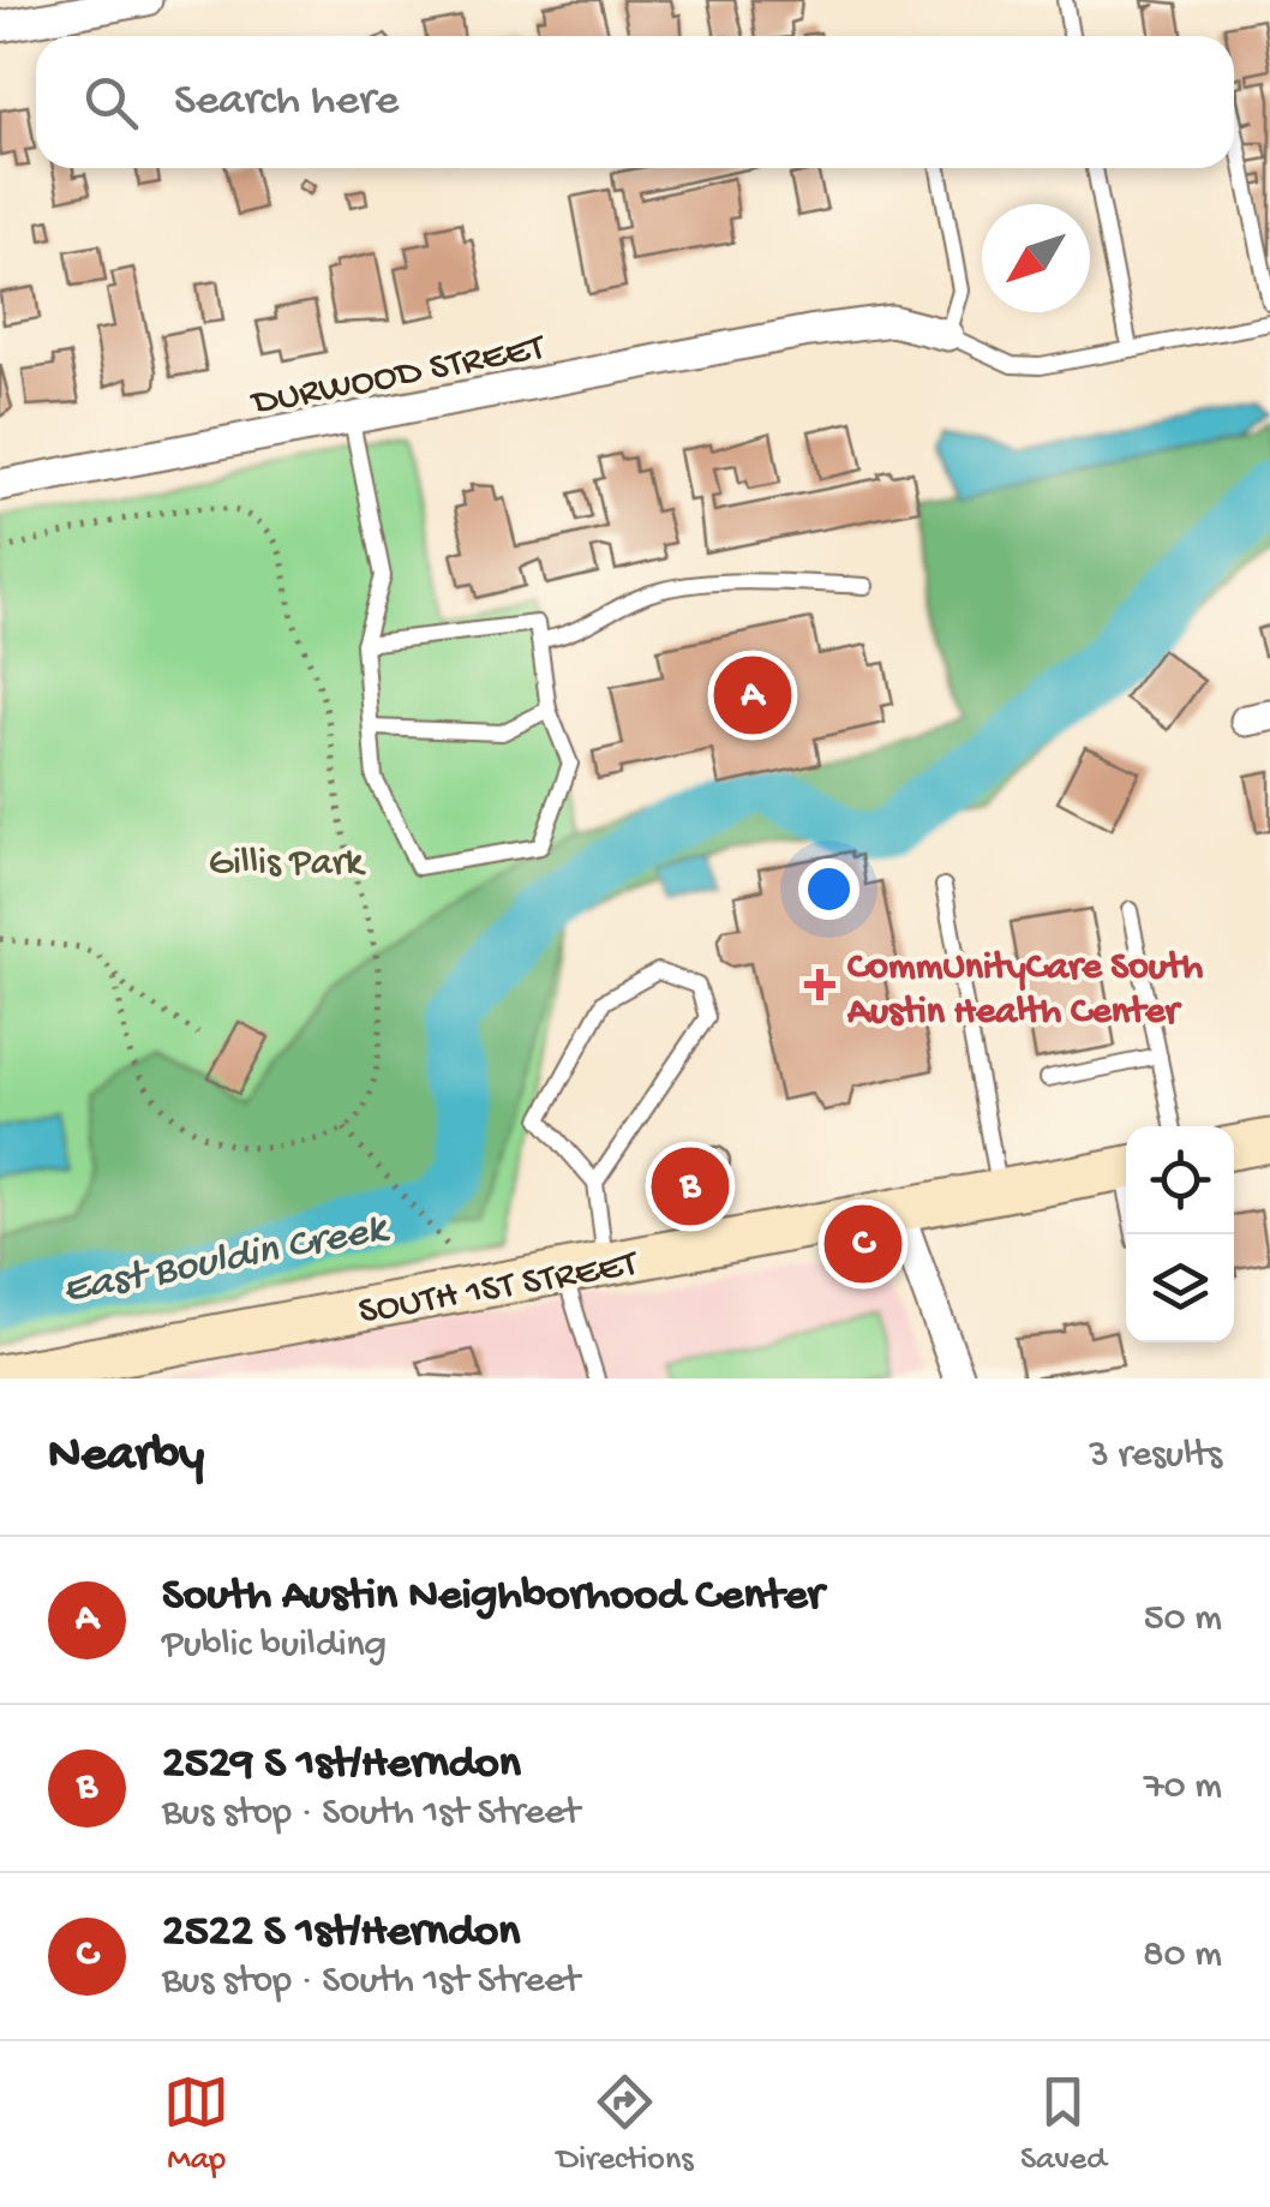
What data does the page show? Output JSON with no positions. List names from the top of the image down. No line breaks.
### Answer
{"streets":{"main road":["SOUTH 1ST STREET"],"street":["DURWOOD STREET"]},"water":["East Bouldin Creek"],"parks":["Gillis Park"],"places":{"health":["CommUnityCare South Austin Health Center"]},"north":"bottom left","page":{"search":"Search here","pins":["A","B","C"],"heading":["Nearby","3 results"],"list":[{"mark":"A","name":"South Austin Neighborhood Center","note":"Public building","value":"50 m"},{"mark":"B","name":"2529 S 1st/Herndon","note":"Bus stop · South 1st Street","value":"70 m"},{"mark":"C","name":"2522 S 1st/Herndon","note":"Bus stop · South 1st Street","value":"80 m"}],"nav":["Map","Directions","Saved"]}}
